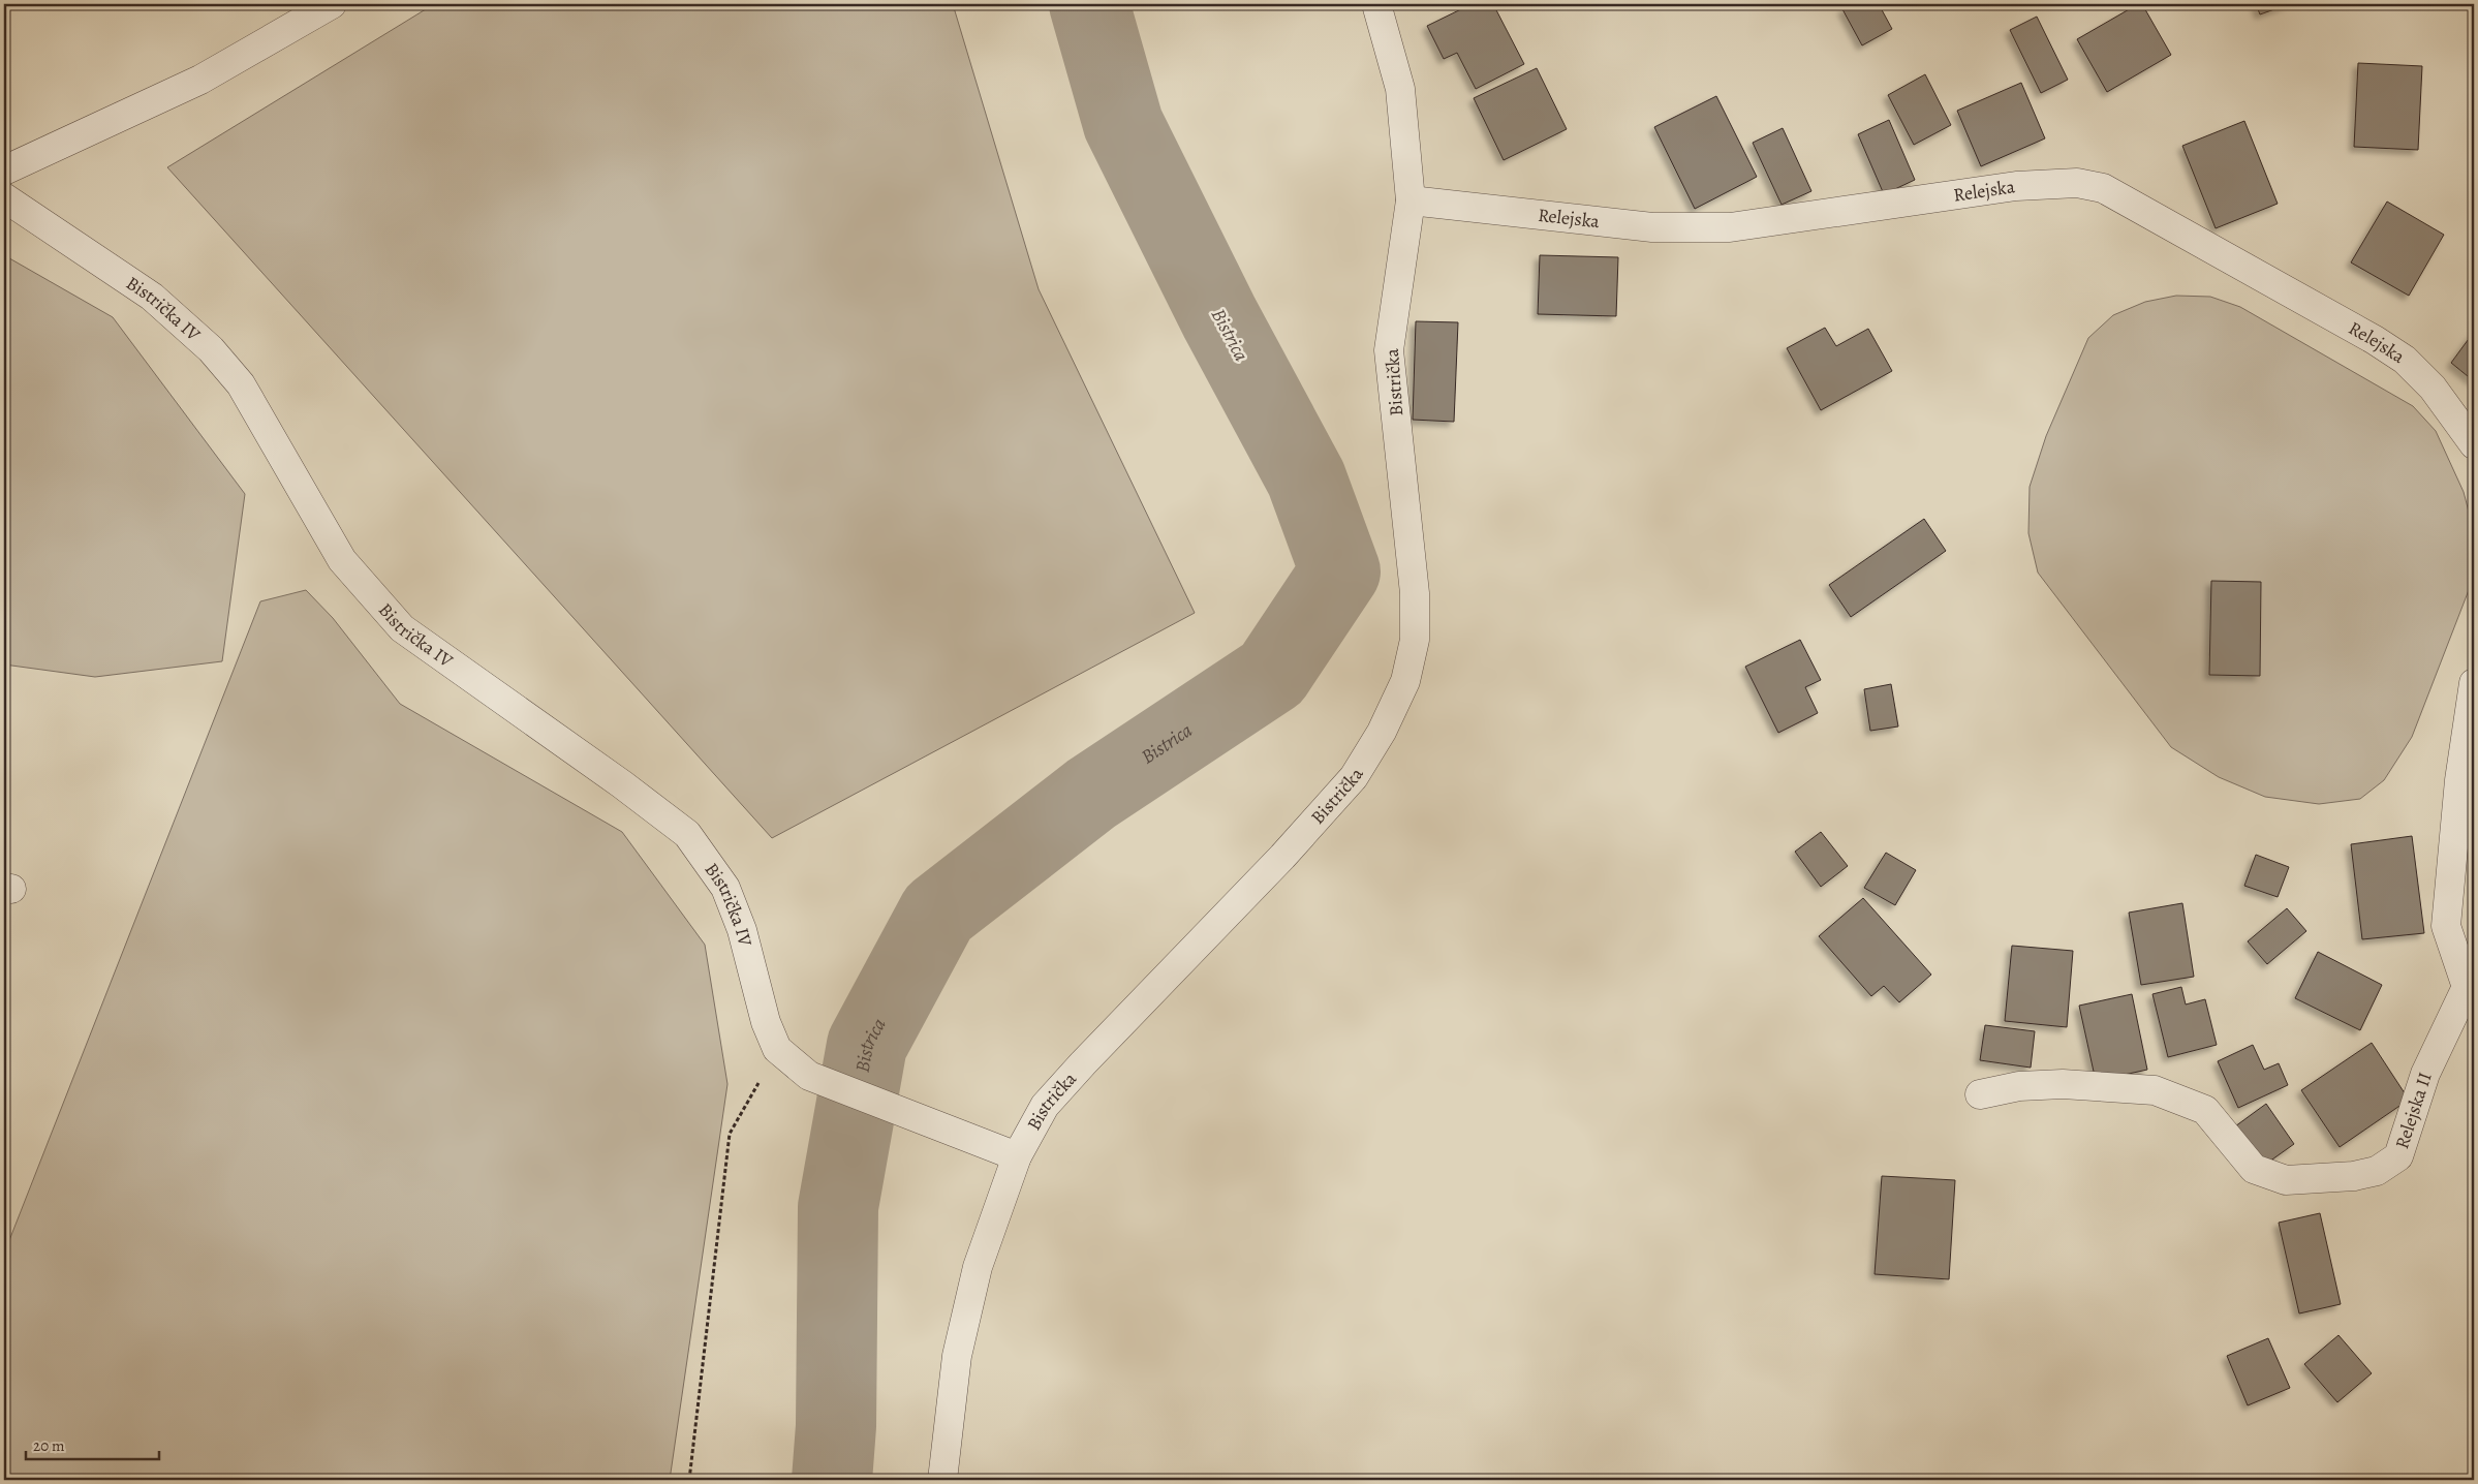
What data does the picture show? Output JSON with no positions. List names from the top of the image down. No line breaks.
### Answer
{"streets":{"street":["Relejska","Bistrička IV","Bistrička","Relejska II"]},"crossings":[["Relejska","Bistrička"],["Bistrička IV","Bistrička"]],"water":["Bistrica"],"scale_bar":"20 m"}
